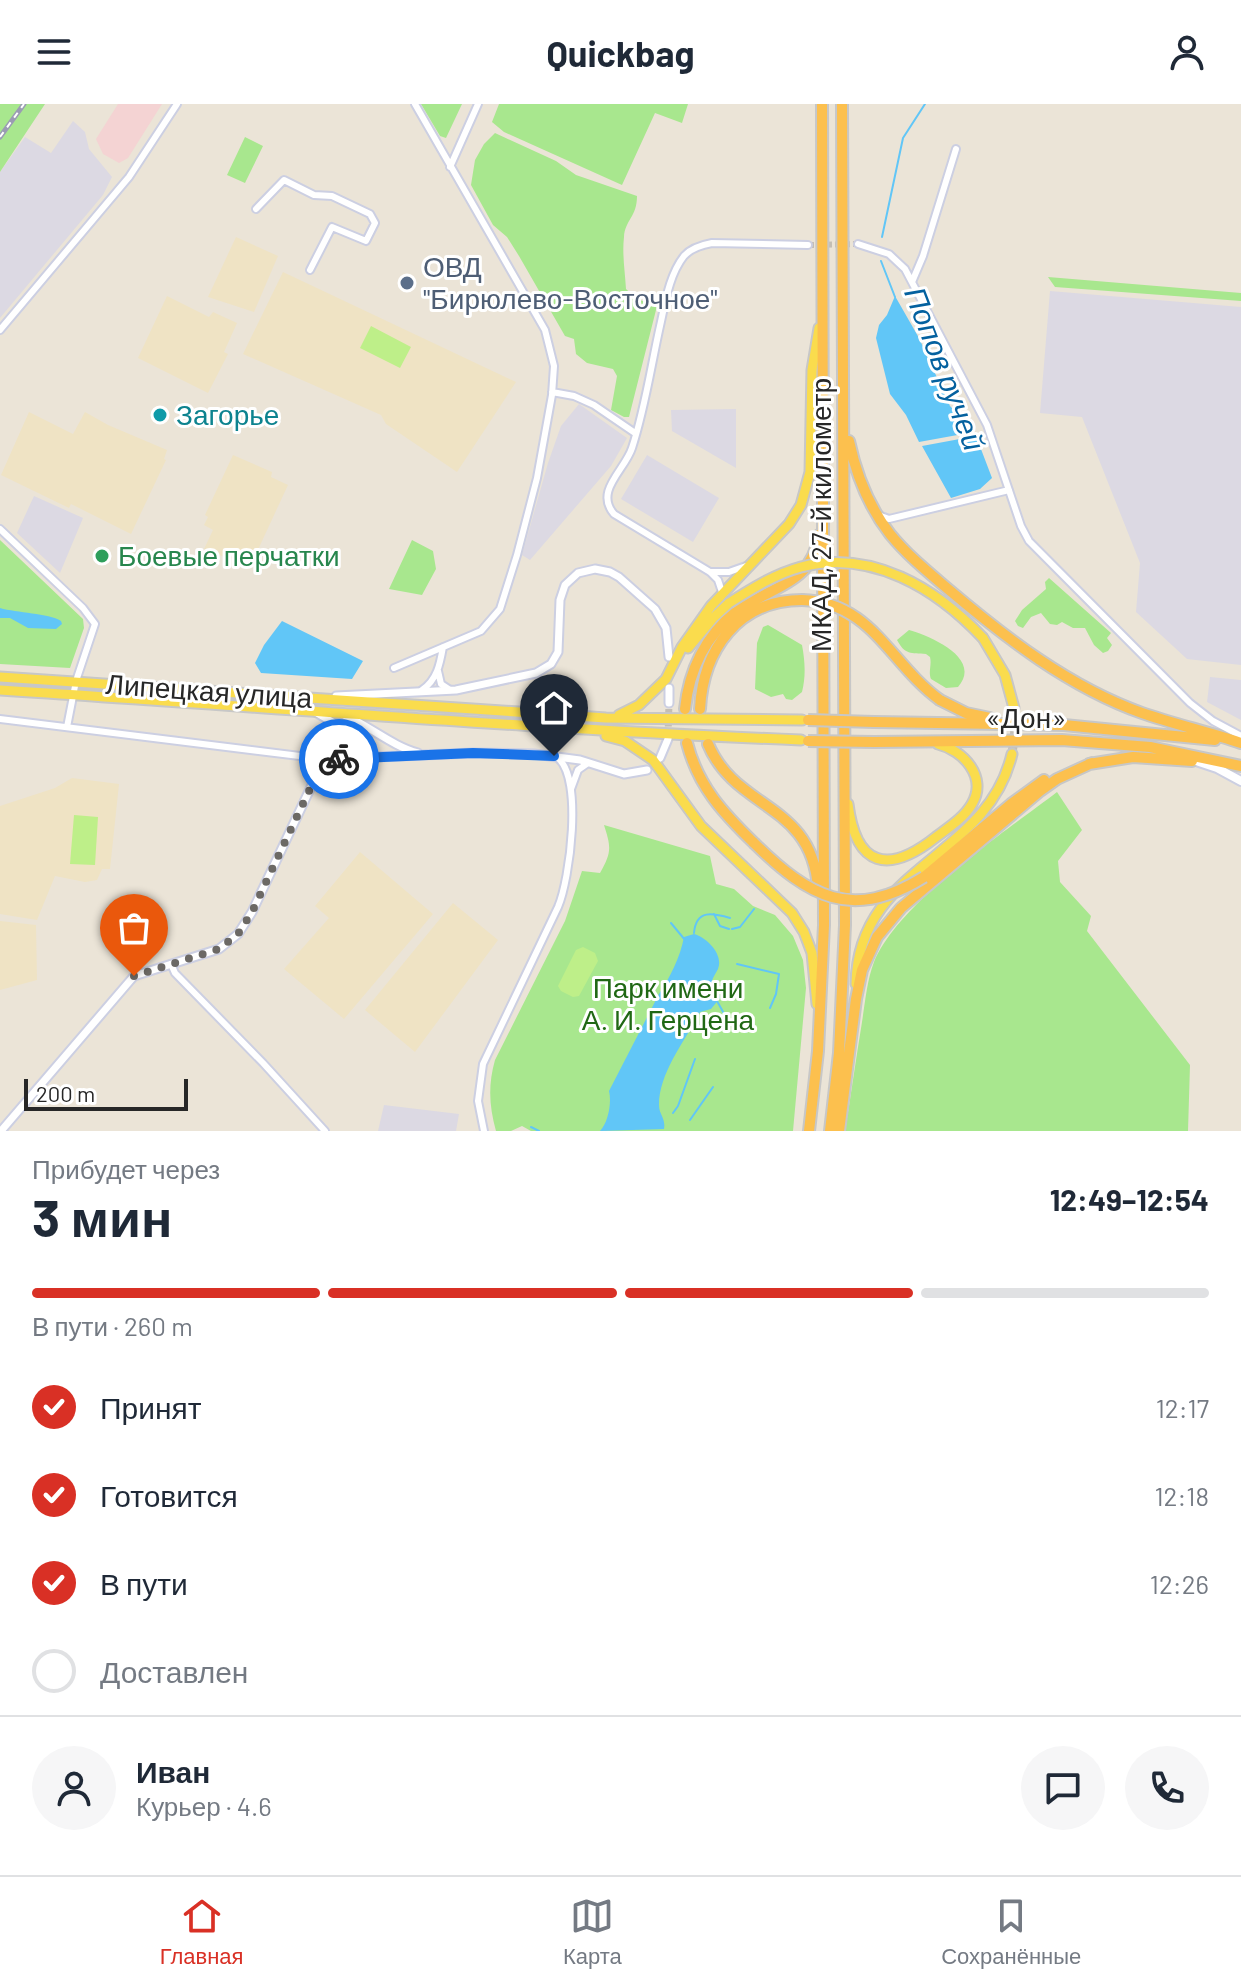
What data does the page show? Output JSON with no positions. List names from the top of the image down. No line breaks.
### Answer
{"streets":{"highway":["МКАД, 27-й километр","«Дон»"],"main road":["Липецкая улица"]},"crossings":[["Липецкая улица","«Дон»"]],"water":["Попов ручей"],"parks":["Парк имени А. И. Герцена"],"places":["ОВД \"Бирюлево-Восточное\"","Загорье","Боевые перчатки"],"scale_bar":"200 m","page":{"header":"Quickbag","scale":"200 m","heading":["3 мин","Прибудет через","12:49–12:54"],"panel":["Иван","Курьер · 4.6"],"bar":"В пути · 260 m","list":[["Принят","12:17"],["Готовится","12:18"],["В пути","12:26"],"Доставлен"],"tabs":["Главная","Карта","Сохранённые"]}}
